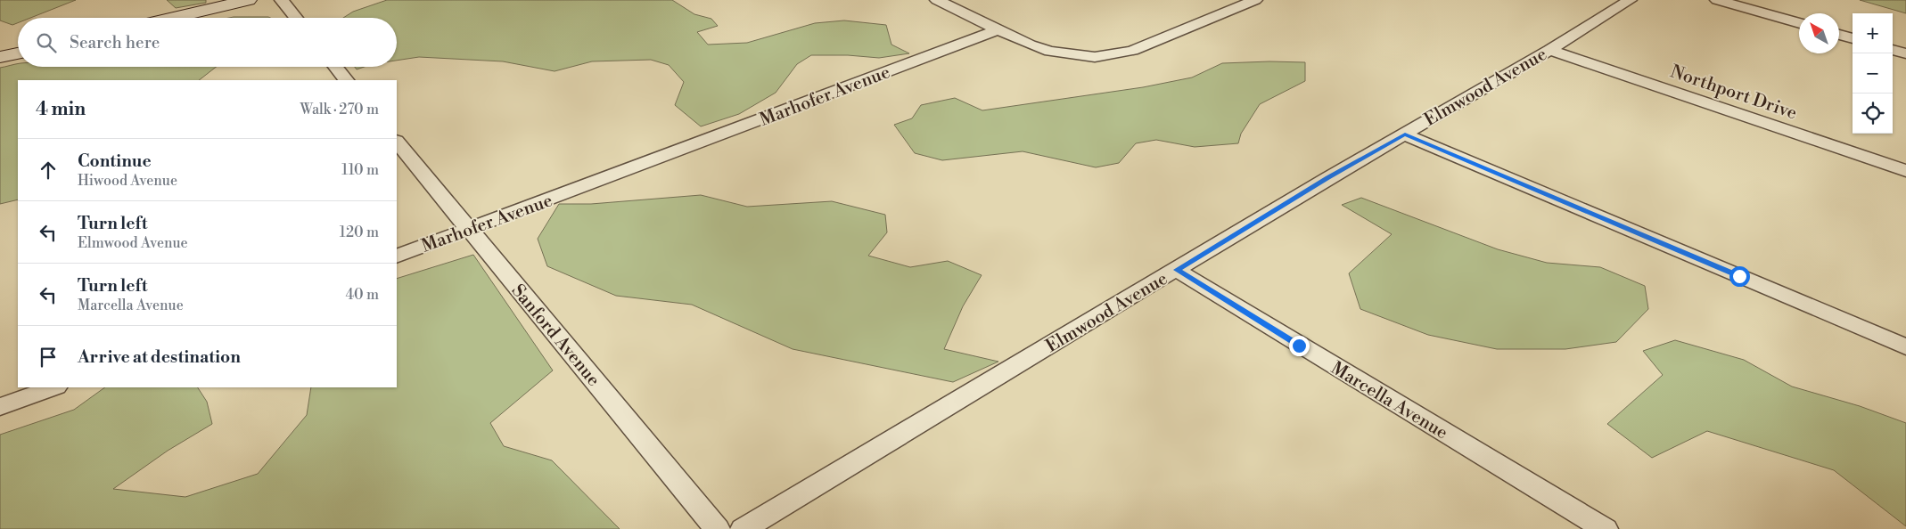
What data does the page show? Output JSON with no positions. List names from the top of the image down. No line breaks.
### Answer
{"streets":{"street":["Elmwood Avenue","Northport Drive","Marhofer Avenue","Sanford Avenue","Marcella Avenue"]},"crossings":[["Elmwood Avenue","Northport Drive"],["Elmwood Avenue","Marcella Avenue"],["Marhofer Avenue","Sanford Avenue"]],"north":"top left","page":{"map_buttons":["+","−"],"search":"Search here","heading":["4 min","Walk · 270 m"],"list":[["Continue","Hiwood Avenue","110 m"],["Turn left","Elmwood Avenue","120 m"],["Turn left","Marcella Avenue","40 m"],"Arrive at destination"]}}
